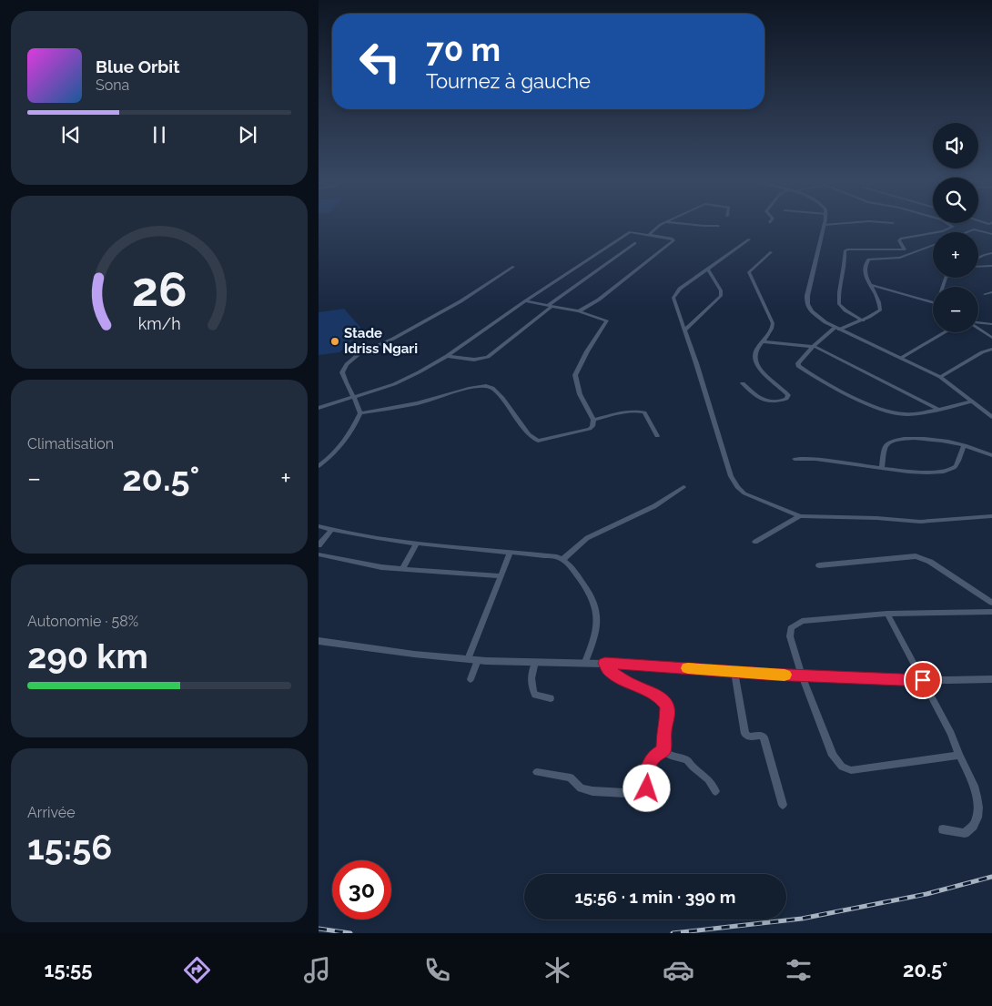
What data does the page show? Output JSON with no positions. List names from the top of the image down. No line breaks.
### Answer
{"places":["Stade Idriss Ngari"],"page":{"turn":["70 m","Tournez à gauche"],"song":["Blue Orbit","Sona"],"map_buttons":["+","−"],"tile":["Climatisation",["Autonomie · 58%","290 km"],["Arrivée","15:56"]],"heat":["−","20.5°","+"],"limit":"30","trip":"15:56 · 1 min · 390 m","tabs":["15:55","20.5°"],"gauge":["26","km/h"]}}
